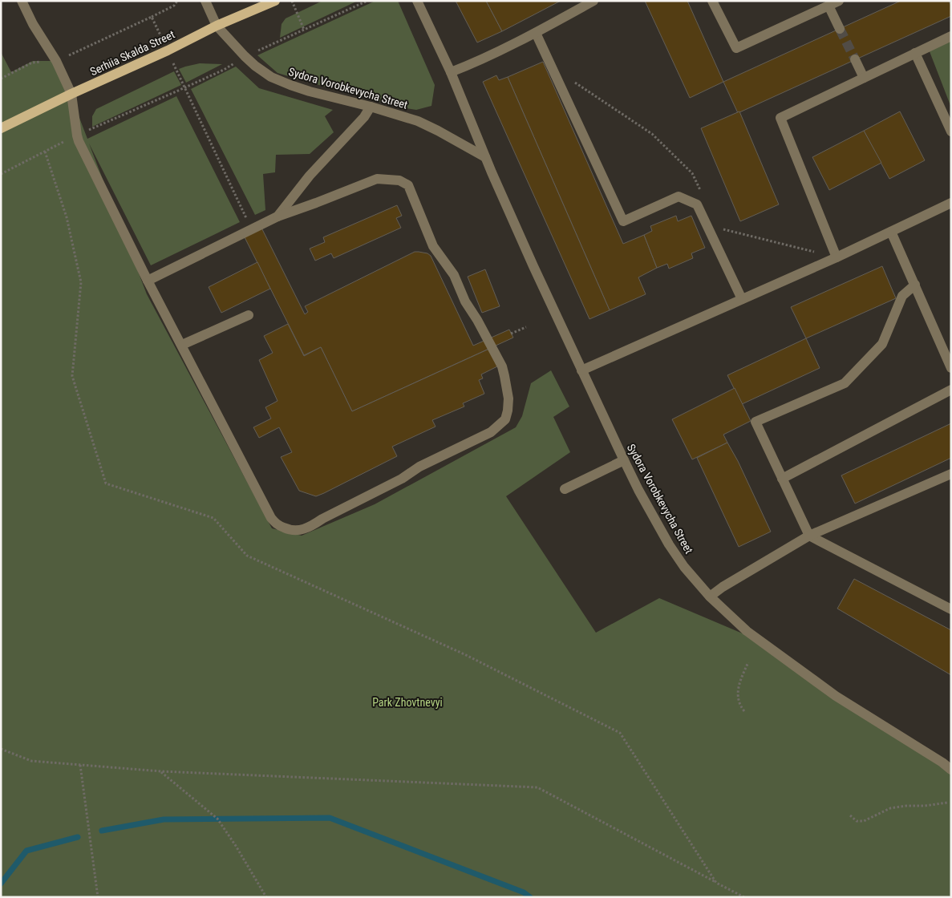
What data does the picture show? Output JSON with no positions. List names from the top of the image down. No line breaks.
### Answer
{"streets":{"main road":["Serhiia Skalda Street"],"street":["Sydora Vorobkevycha Street"]},"crossings":[["Serhiia Skalda Street","Sydora Vorobkevycha Street"]],"parks":["Park Zhovtnevyi"]}
